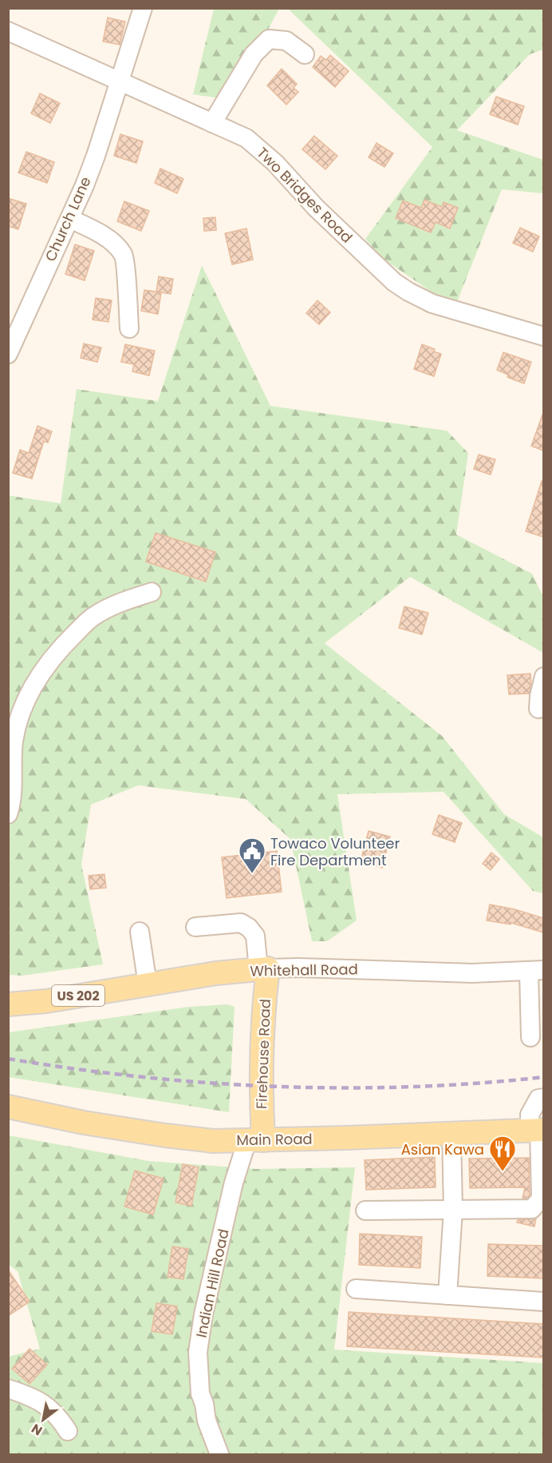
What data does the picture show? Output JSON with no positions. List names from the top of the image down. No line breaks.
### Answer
{"streets":{"main road":["Whitehall Road","US 202","Firehouse Road","Main Road"],"street":["Two Bridges Road","Church Lane","Indian Hill Road"]},"crossings":[["Two Bridges Road","Church Lane"],["Whitehall Road","Firehouse Road"],["Firehouse Road","Main Road"],["Firehouse Road","Indian Hill Road"],["Main Road","Indian Hill Road"]],"places":{"public building":["Towaco Volunteer Fire Department"],"restaurant":["Asian Kawa"]},"north":"bottom left"}
